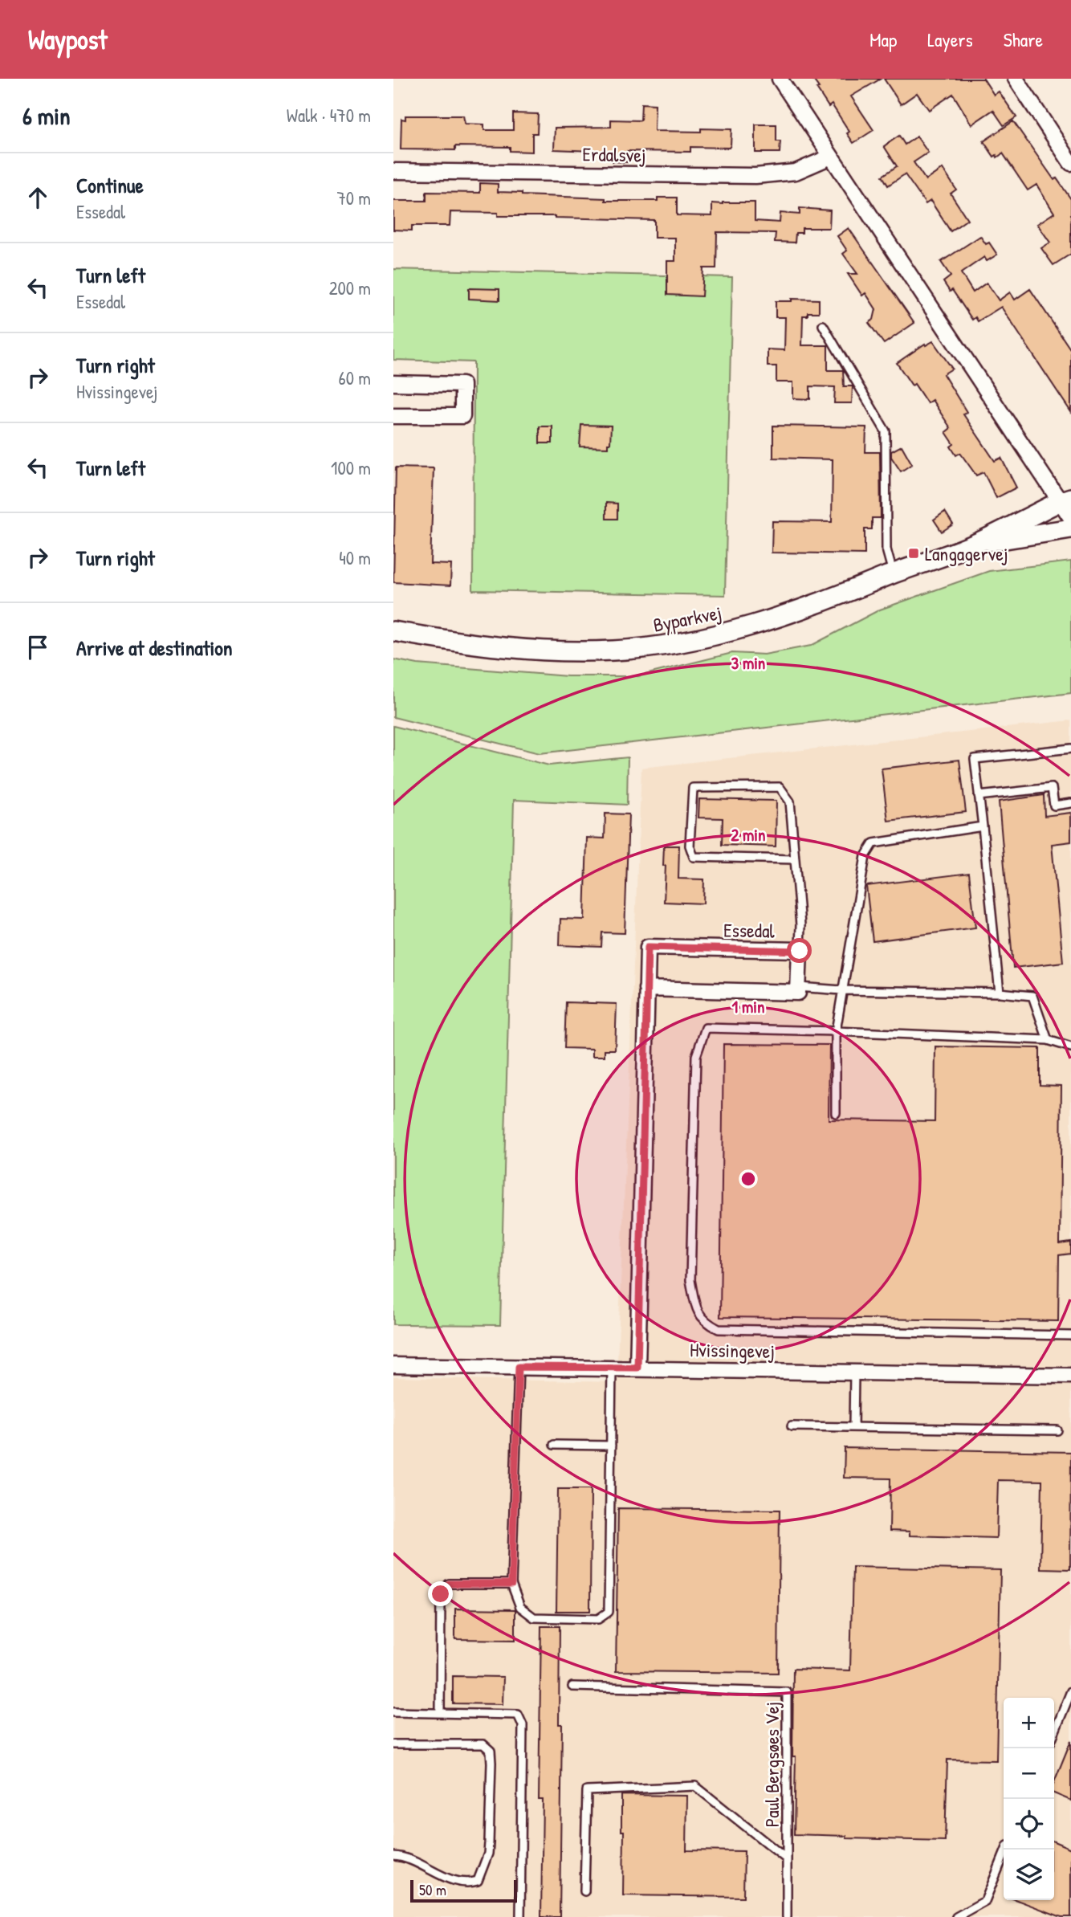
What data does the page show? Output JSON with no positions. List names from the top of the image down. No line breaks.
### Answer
{"streets":{"street":["Erdalsvej","Byparkvej","Essedal","Hvissingevej"],"lane":["Paul Bergsøes Vej"]},"crossings":[["Essedal","Hvissingevej"]],"places":{"transit":["Langagervej"]},"scale_bar":"50 m","page":{"header":"Waypost","nav":["Map","Layers","Share"],"heading":["6 min","Walk · 470 m"],"list":[["Continue","Essedal","70 m"],["Turn left","Essedal","200 m"],["Turn right","Hvissingevej","60 m"],["Turn left","100 m"],["Turn right","40 m"],"Arrive at destination"],"map_buttons":["+","−"],"scale":"50 m"},"rings":["3 min","2 min","1 min"]}
